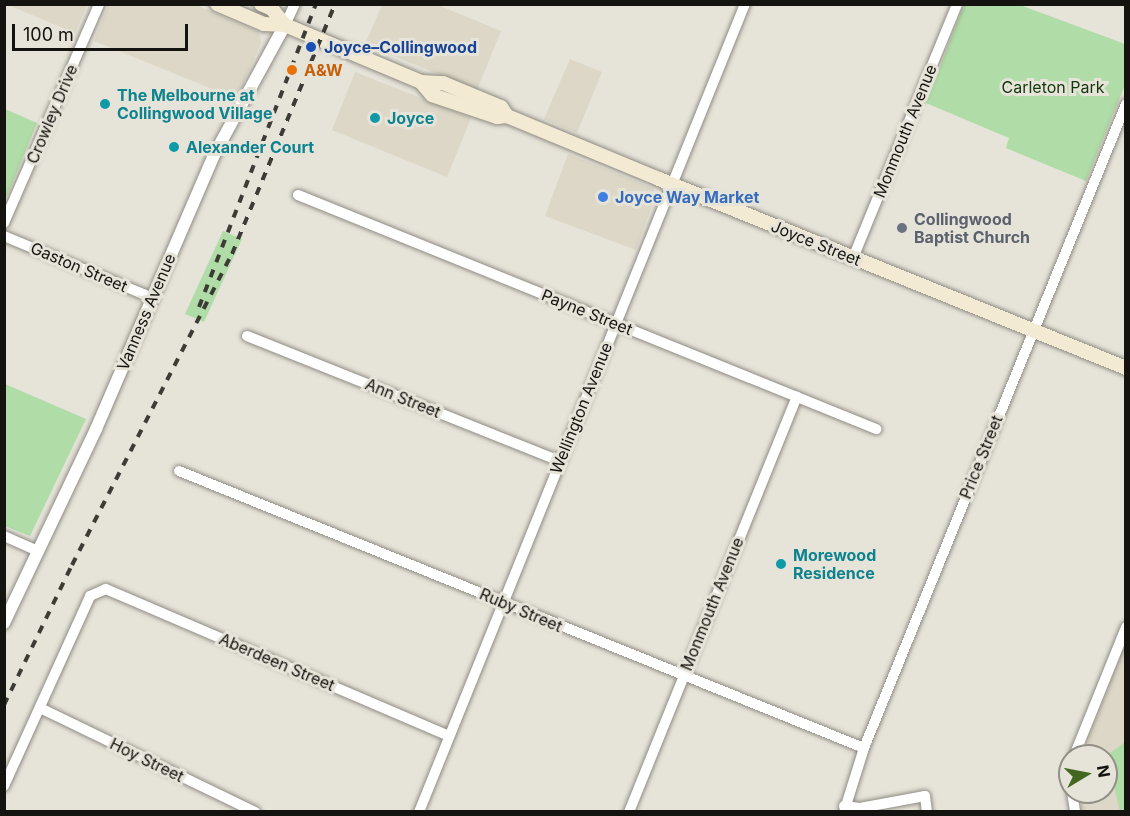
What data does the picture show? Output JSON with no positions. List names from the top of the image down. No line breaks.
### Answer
{"streets":{"main road":["Joyce Street"],"street":["Crowley Drive","Monmouth Avenue","Gaston Street","Vanness Avenue","Payne Street","Ann Street","Wellington Avenue","Price Street","Ruby Street","Aberdeen Street","Hoy Street"]},"crossings":[["Monmouth Avenue","Joyce Street"],["Monmouth Avenue","Payne Street"],["Monmouth Avenue","Ruby Street"],["Joyce Street","Vanness Avenue"],["Joyce Street","Wellington Avenue"],["Joyce Street","Price Street"],["Gaston Street","Vanness Avenue"],["Payne Street","Wellington Avenue"],["Ann Street","Wellington Avenue"],["Wellington Avenue","Ruby Street"],["Wellington Avenue","Aberdeen Street"],["Price Street","Ruby Street"],["Aberdeen Street","Hoy Street"]],"parks":["Carleton Park"],"places":["Joyce–Collingwood","A&W","The Melbourne at Collingwood Village","Joyce","Alexander Court","Joyce Way Market","Collingwood Baptist Church","Morewood Residence"],"scale_bar":"100 m","north":"right"}
